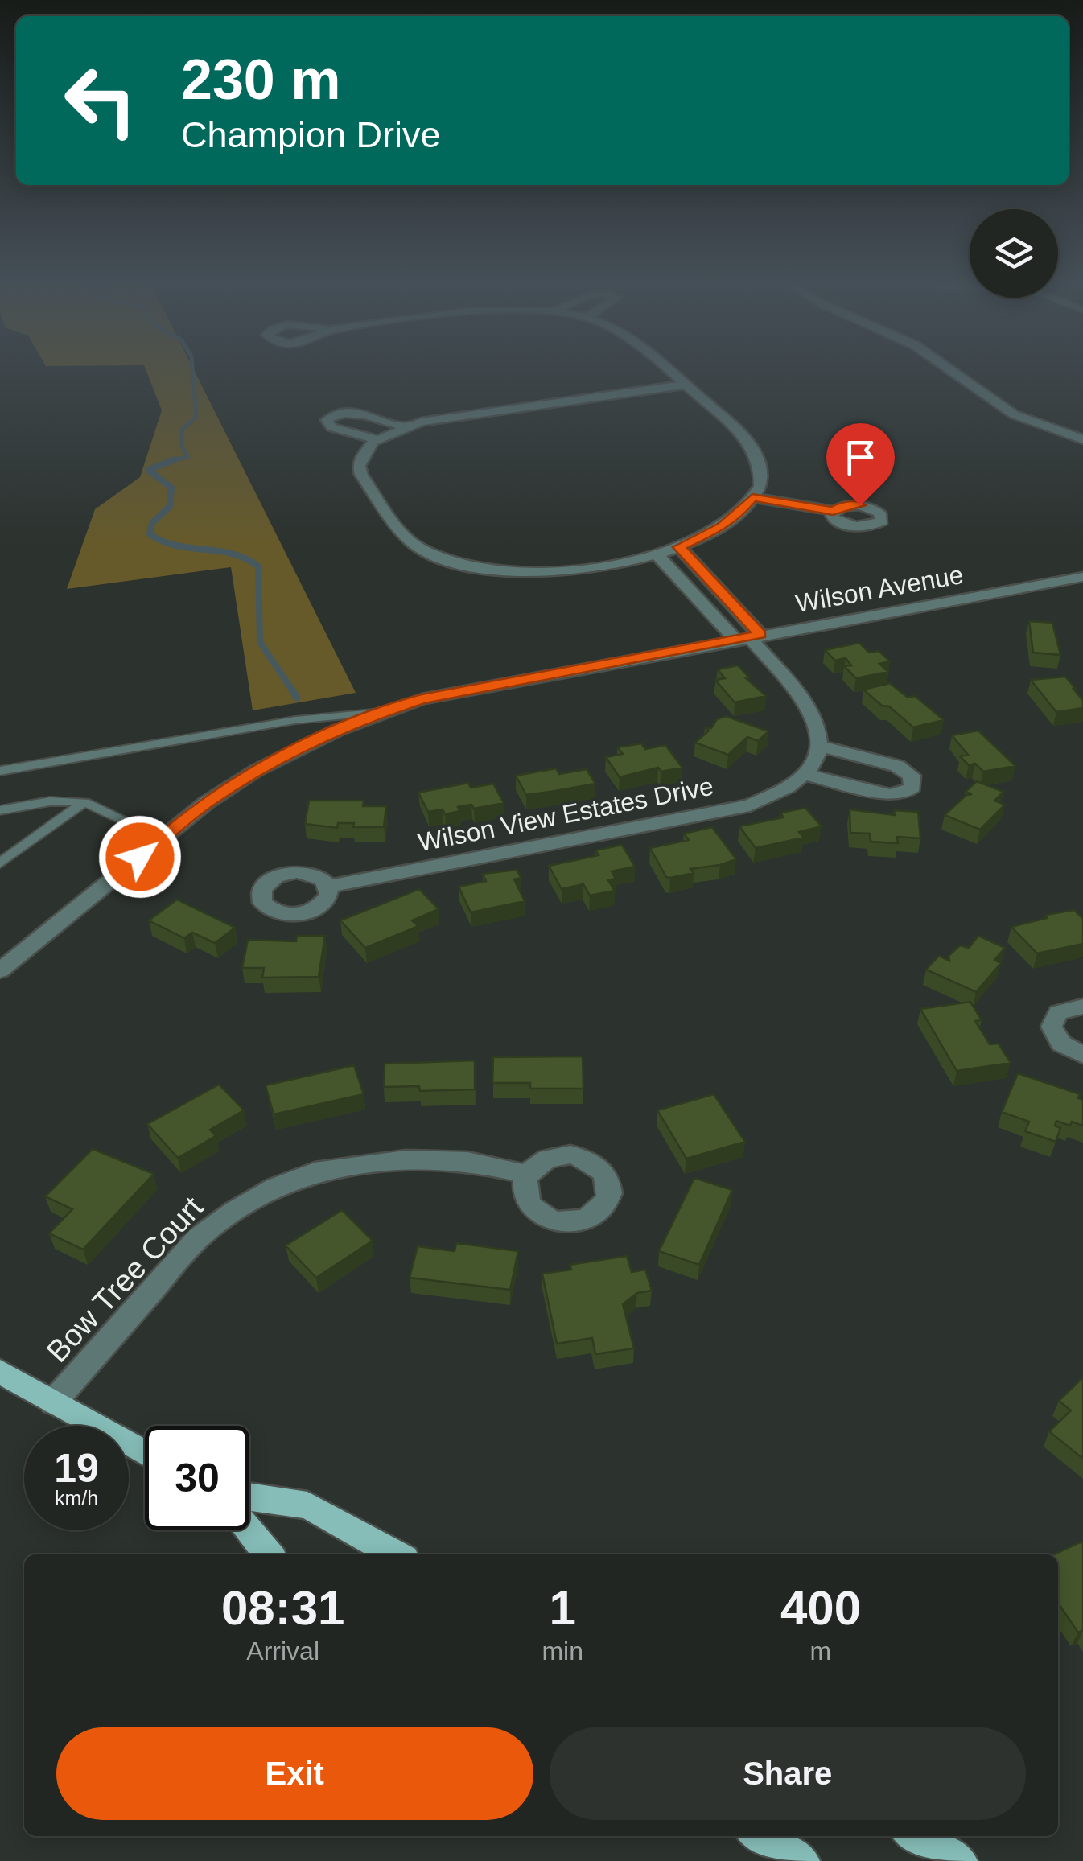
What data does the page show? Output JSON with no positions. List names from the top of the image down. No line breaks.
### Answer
{"streets":{"street":["Wilson Avenue","Wilson View Estates Drive","Bow Tree Court"]},"page":{"turn":["230 m","Champion Drive"],"speed":"19 km/h","limit":"30","eta":["08:31","Arrival","1","min","400","m"],"buttons":["Exit","Share"]}}
